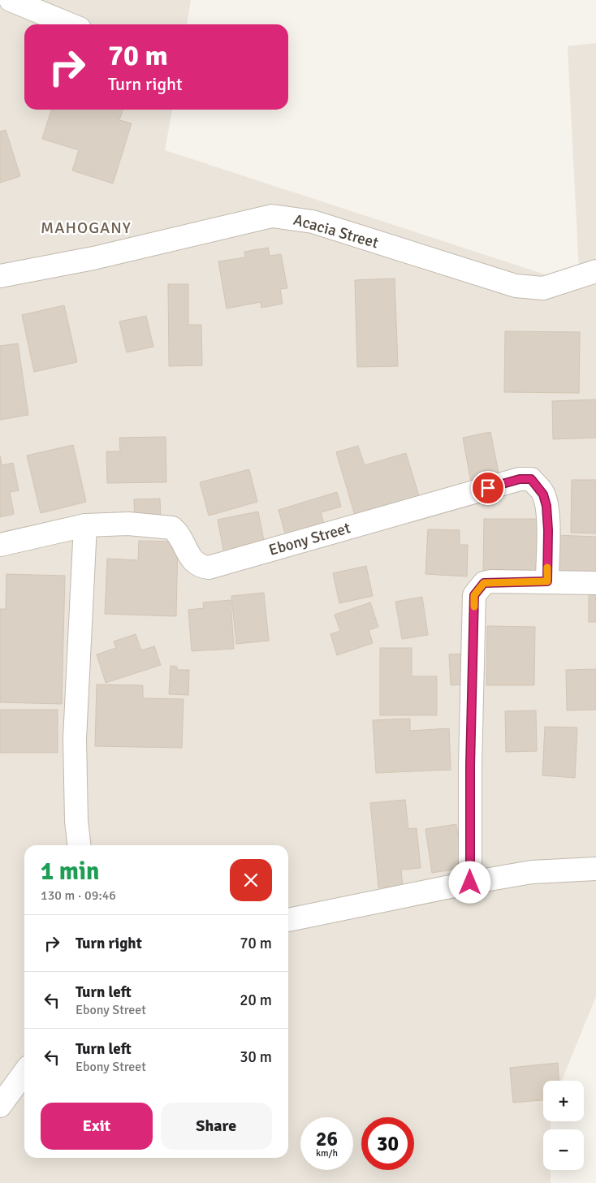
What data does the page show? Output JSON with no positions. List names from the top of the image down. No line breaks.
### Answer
{"streets":{"street":["Acacia Street","Ebony Street"]},"districts":["MAHOGANY"],"page":{"turn":["70 m","Turn right"],"heading":["1 min","130 m · 09:46"],"list":[{"name":"Turn right","value":"70 m"},{"name":"Turn left","note":"Ebony Street","value":"20 m"},{"name":"Turn left","note":"Ebony Street","value":"30 m"}],"map_buttons":["+","−"],"buttons":["Exit","Share"],"speed":"26 km/h","limit":"30"}}
